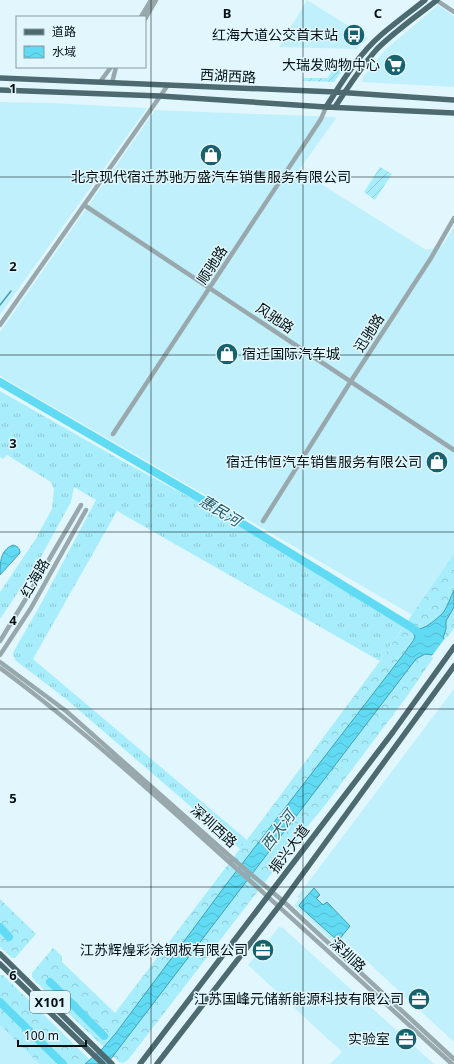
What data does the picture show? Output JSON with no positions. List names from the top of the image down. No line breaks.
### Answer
{"streets":{"main road":["西湖西路","振兴大道","X101"],"street":["顺驰路","风驰路","迅驰路","红海路","深圳西路","深圳路"]},"crossings":[["西湖西路","顺驰路"],["顺驰路","风驰路"],["风驰路","迅驰路"],["深圳西路","深圳路"],["振兴大道","深圳路"]],"water":["惠民河","西大河"],"places":{"bus stop":["红海大道公交首末站"],"supermarket":["大瑞发购物中心"],"shop":["北京现代宿迁苏驰万盛汽车销售服务有限公司","宿迁国际汽车城","宿迁伟恒汽车销售服务有限公司"],"office":["江苏辉煌彩涂钢板有限公司","江苏国峰元储新能源科技有限公司","实验室"]},"legend":["道路","水域"],"scale_bar":"100 m","grid":{"columns":["B","C"],"rows":["1","2","3","4","5","6"]}}
